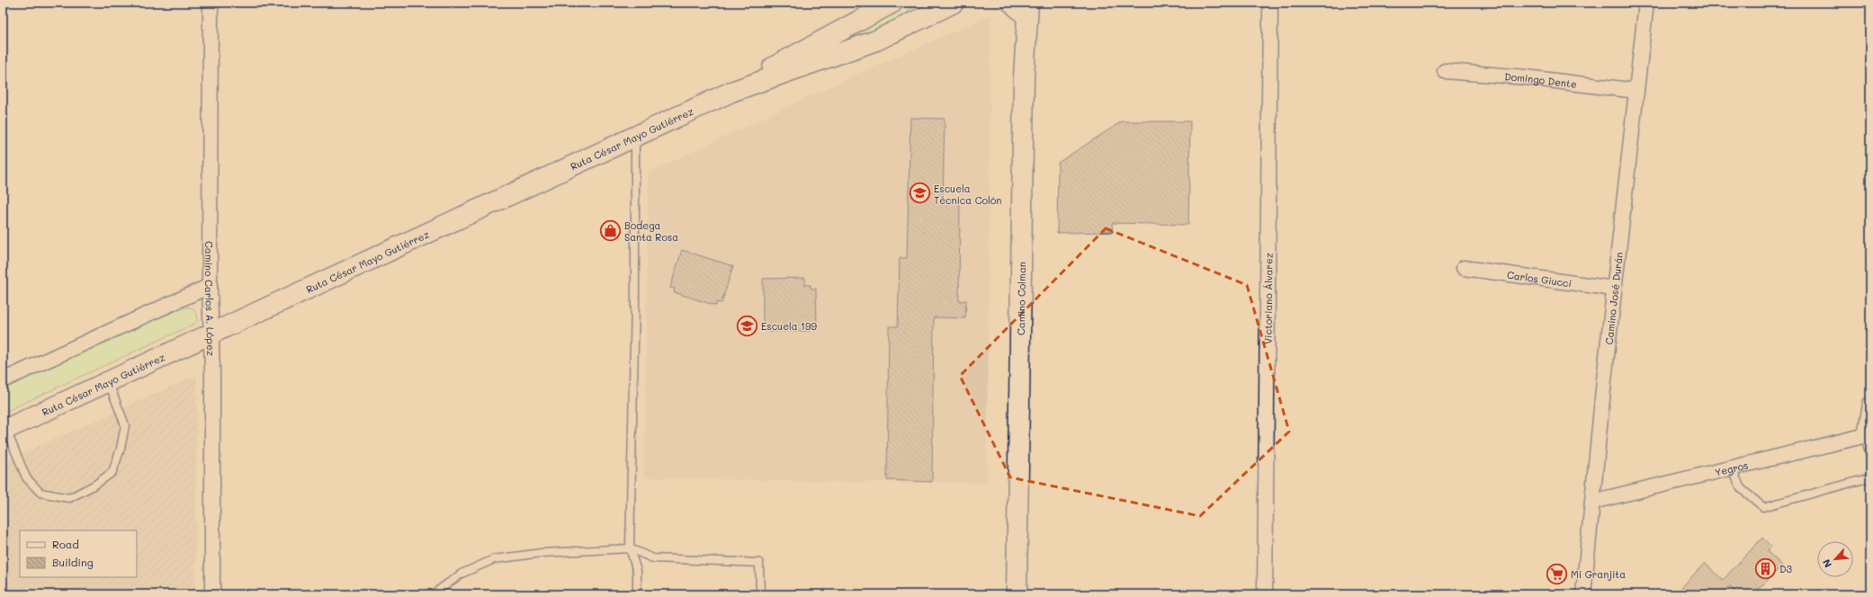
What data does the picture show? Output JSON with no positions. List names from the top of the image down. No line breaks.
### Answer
{"streets":{"main road":["Ruta César Mayo Gutiérrez","Camino Colman"],"street":["Domingo Dente","Carlos Giucci","Camino Carlos A. López","Victoriano Álvarez","Camino José Durán","Yegros"]},"crossings":[["Domingo Dente","Camino José Durán"],["Ruta César Mayo Gutiérrez","Camino Carlos A. López"],["Carlos Giucci","Camino José Durán"],["Camino José Durán","Yegros"]],"places":{"school or university":["Escuela Técnica Colón","Escuela 199"],"shop":["Bodega Santa Rosa"],"building":["D3"],"supermarket":["Mi Granjita"]},"legend":["Road","Building"],"north":"bottom left"}
